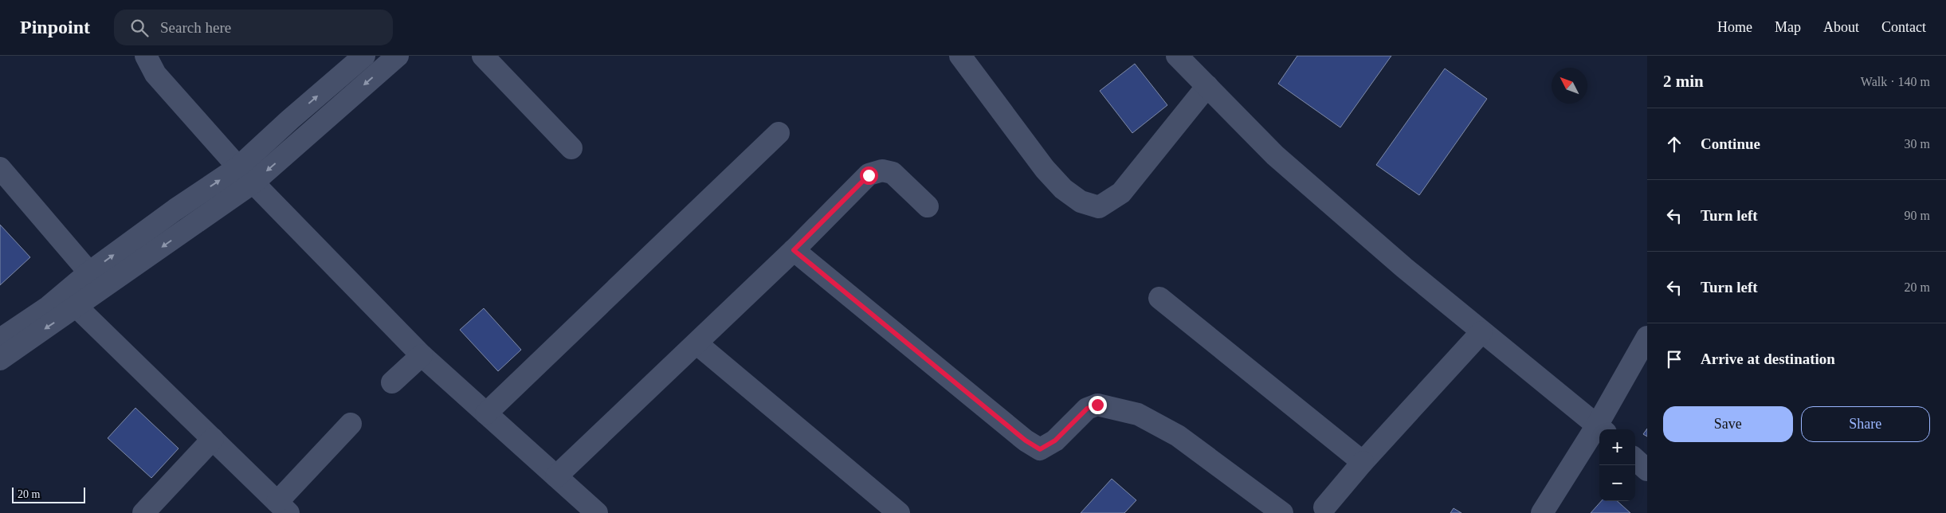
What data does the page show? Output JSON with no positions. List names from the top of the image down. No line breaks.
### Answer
{"scale_bar":"20 m","north":"top left","page":{"header":"Pinpoint","search":"Search here","nav":["Home","Map","About","Contact"],"heading":["2 min","Walk · 140 m"],"list":[["Continue","30 m"],["Turn left","90 m"],["Turn left","20 m"],"Arrive at destination"],"buttons":["Save","Share"],"map_buttons":["+","−"],"scale":"20 m"}}
